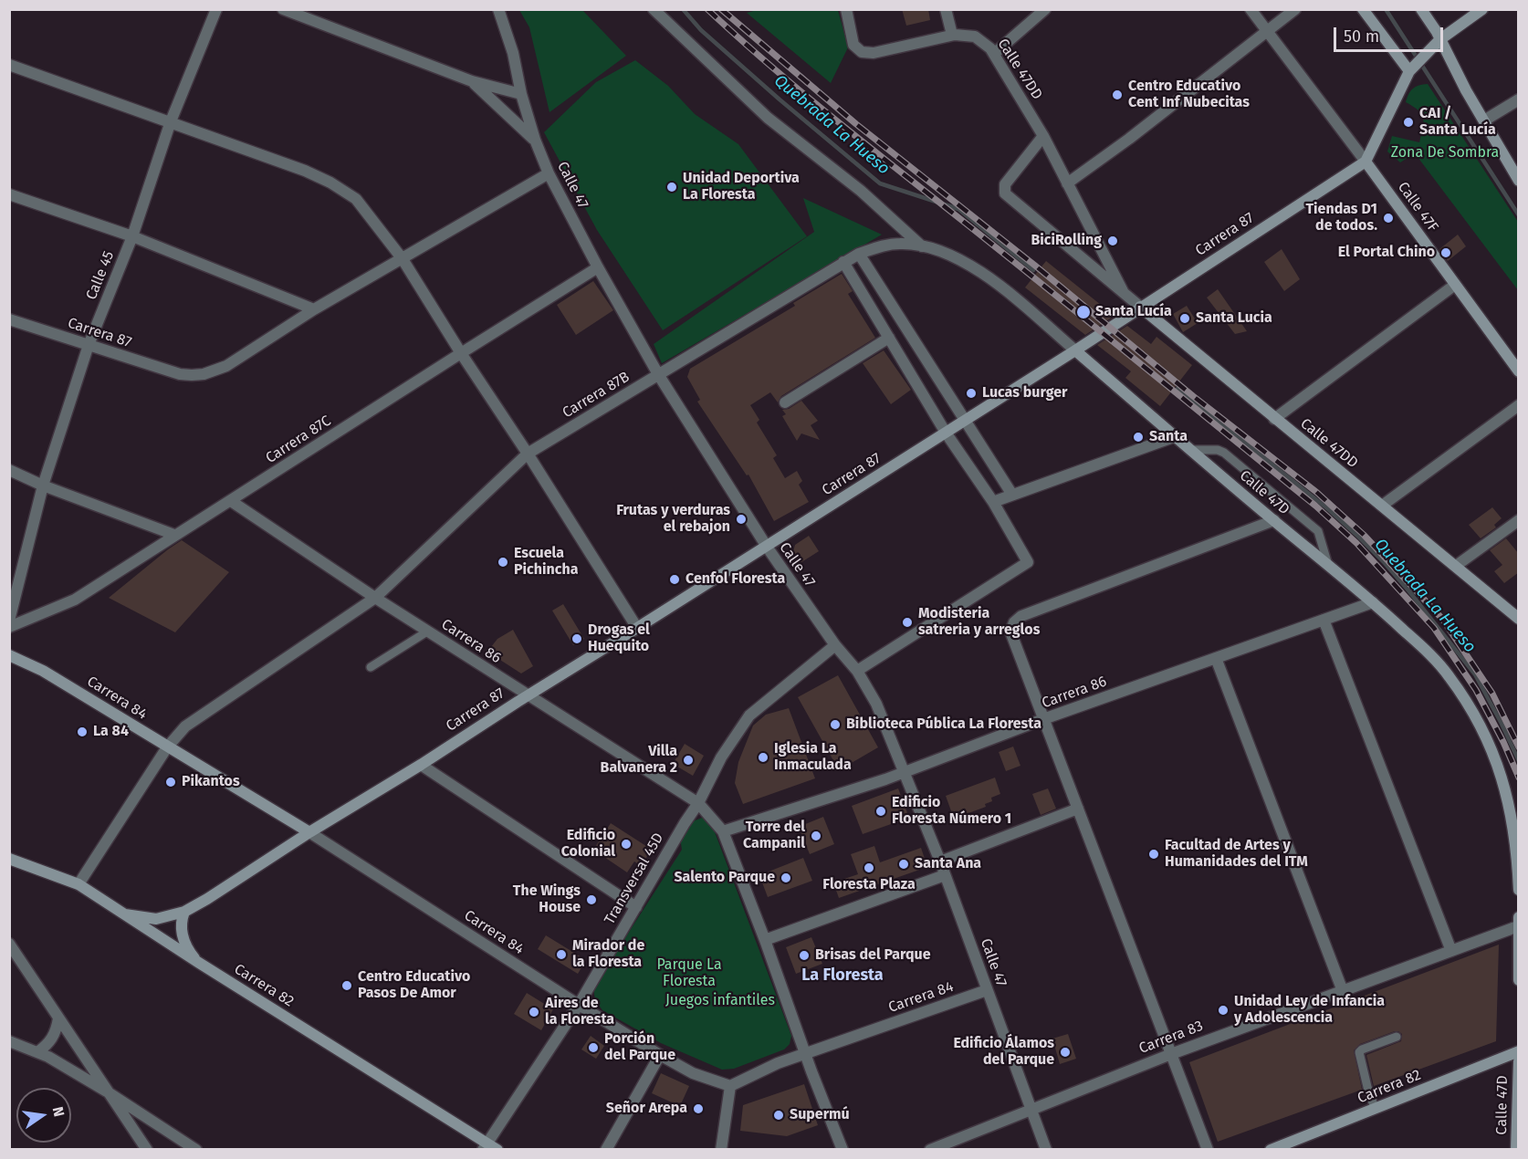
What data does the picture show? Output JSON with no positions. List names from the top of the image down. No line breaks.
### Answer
{"streets":{"street":["Calle 47DD","Calle 47","Calle 47F","Carrera 87","Calle 45","Carrera 87B","Carrera 87C","Calle 47D","Carrera 86","Carrera 84","Transversal 45D","Carrera 82","Carrera 83"]},"crossings":[["Calle 47DD","Carrera 87"],["Calle 47","Carrera 87"],["Calle 47","Carrera 87B"],["Calle 47","Carrera 87C"],["Calle 47","Carrera 86"],["Calle 47","Carrera 84"],["Calle 47","Transversal 45D"],["Calle 47","Carrera 83"],["Calle 47F","Carrera 87"],["Carrera 87","Calle 45"],["Carrera 87","Calle 47D"],["Carrera 87","Carrera 86"],["Carrera 87","Carrera 84"],["Carrera 87","Carrera 82"],["Carrera 87B","Calle 47D"],["Carrera 87B","Carrera 86"],["Carrera 87B","Carrera 84"],["Carrera 87B","Carrera 82"],["Carrera 87C","Carrera 86"],["Calle 47D","Carrera 86"],["Carrera 86","Carrera 84"],["Carrera 86","Transversal 45D"],["Carrera 84","Transversal 45D"],["Transversal 45D","Carrera 82"]],"districts":["La Floresta"],"water":["Quebrada La Hueso"],"parks":["Zona De Sombra","Parque La Floresta","Juegos infantiles"],"places":["Centro Educativo Cent Inf Nubecitas","CAI / Santa Lucía","Unidad Deportiva La Floresta","Tiendas D1 de todos.","BiciRolling","El Portal Chino","Santa Lucía","Santa Lucia","Lucas burger","Santa","Frutas y verduras el rebajon","Escuela Pichincha","Cenfol Floresta","Modisteria satreria y arreglos","Drogas el Huequito","Biblioteca Pública La Floresta","La 84","Iglesia La Inmaculada","Villa Balvanera 2","Pikantos","Edificio Floresta Número 1","Torre del Campanil","Edificio Colonial","Facultad de Artes y Humanidades del ITM","Santa Ana","Floresta Plaza","Salento Parque","The Wings House","Mirador de la Floresta","Brisas del Parque","Centro Educativo Pasos De Amor","Unidad Ley de Infancia y Adolescencia","Aires de la Floresta","Porción del Parque","Edificio Álamos del Parque","Señor Arepa","Supermú"],"scale_bar":"50 m","north":"right"}
